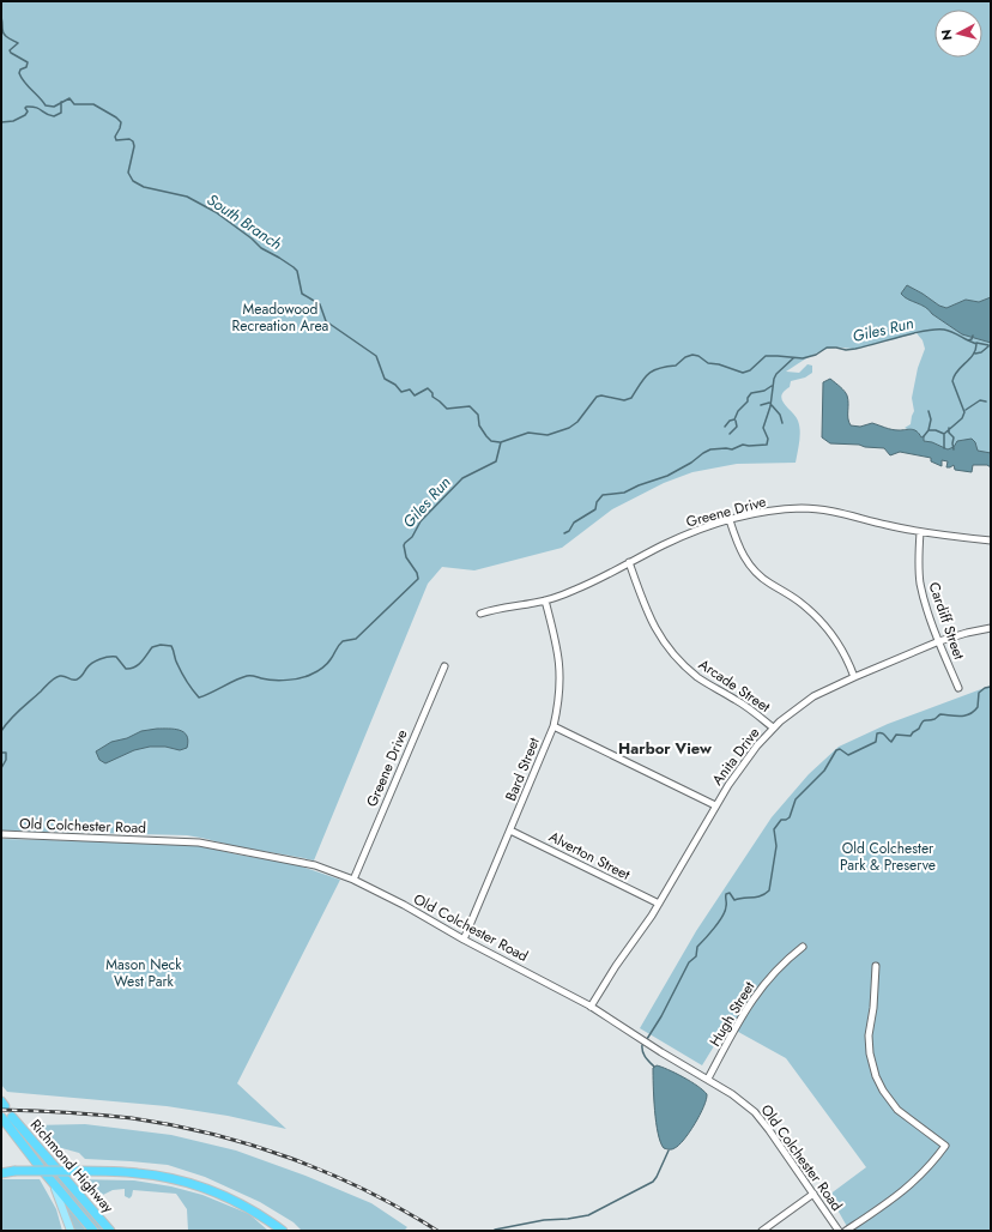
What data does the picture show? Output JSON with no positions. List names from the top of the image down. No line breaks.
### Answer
{"streets":{"highway":["Richmond Highway"],"street":["Greene Drive","Cardiff Street","Arcade Street","Anita Drive","Bard Street","Old Colchester Road","Alverton Street","Hugh Street"]},"crossings":[["Greene Drive","Cardiff Street"],["Greene Drive","Arcade Street"],["Greene Drive","Bard Street"],["Greene Drive","Old Colchester Road"],["Cardiff Street","Anita Drive"],["Arcade Street","Anita Drive"],["Anita Drive","Old Colchester Road"],["Anita Drive","Alverton Street"],["Bard Street","Old Colchester Road"],["Bard Street","Alverton Street"],["Old Colchester Road","Hugh Street"]],"districts":["Harbor View"],"water":["South Branch","Giles Run"],"parks":["Meadowood Recreation Area","Old Colchester Park & Preserve","Mason Neck West Park"],"north":"left"}
